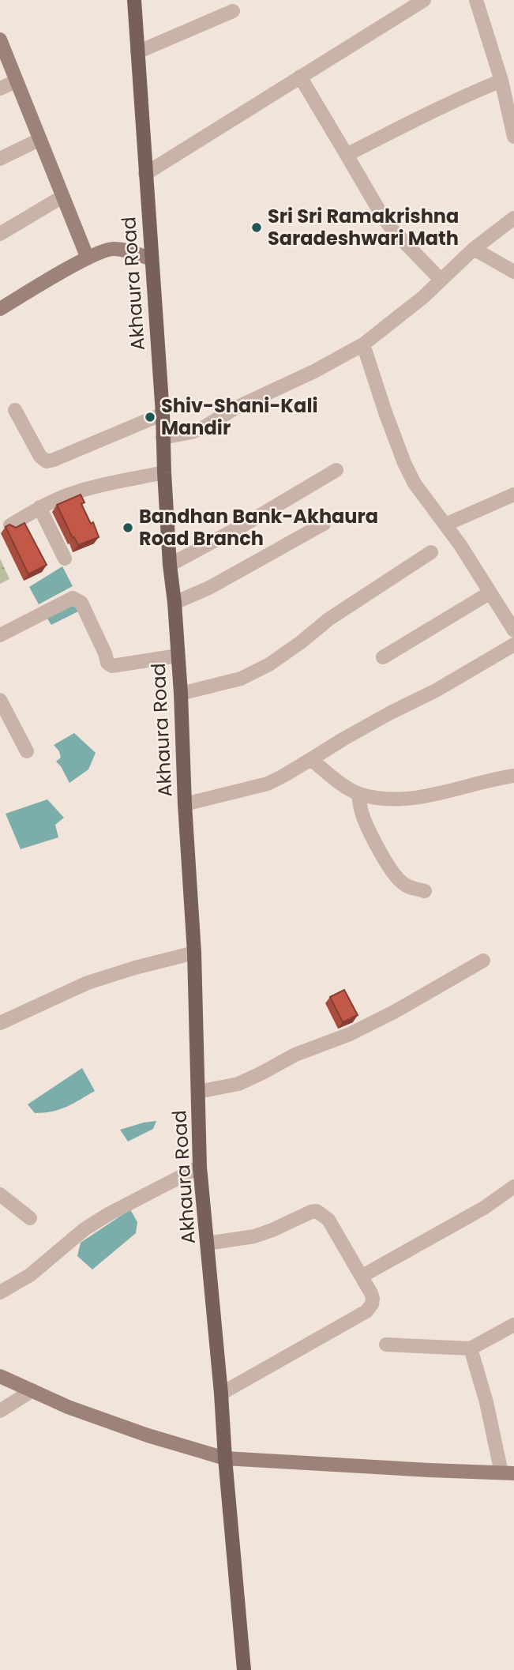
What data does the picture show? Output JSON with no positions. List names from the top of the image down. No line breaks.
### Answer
{"streets":{"main road":["Akhaura Road"]},"places":["Sri Sri Ramakrishna Saradeshwari Math","Shiv-Shani-Kali Mandir","Bandhan Bank-Akhaura Road Branch"]}
